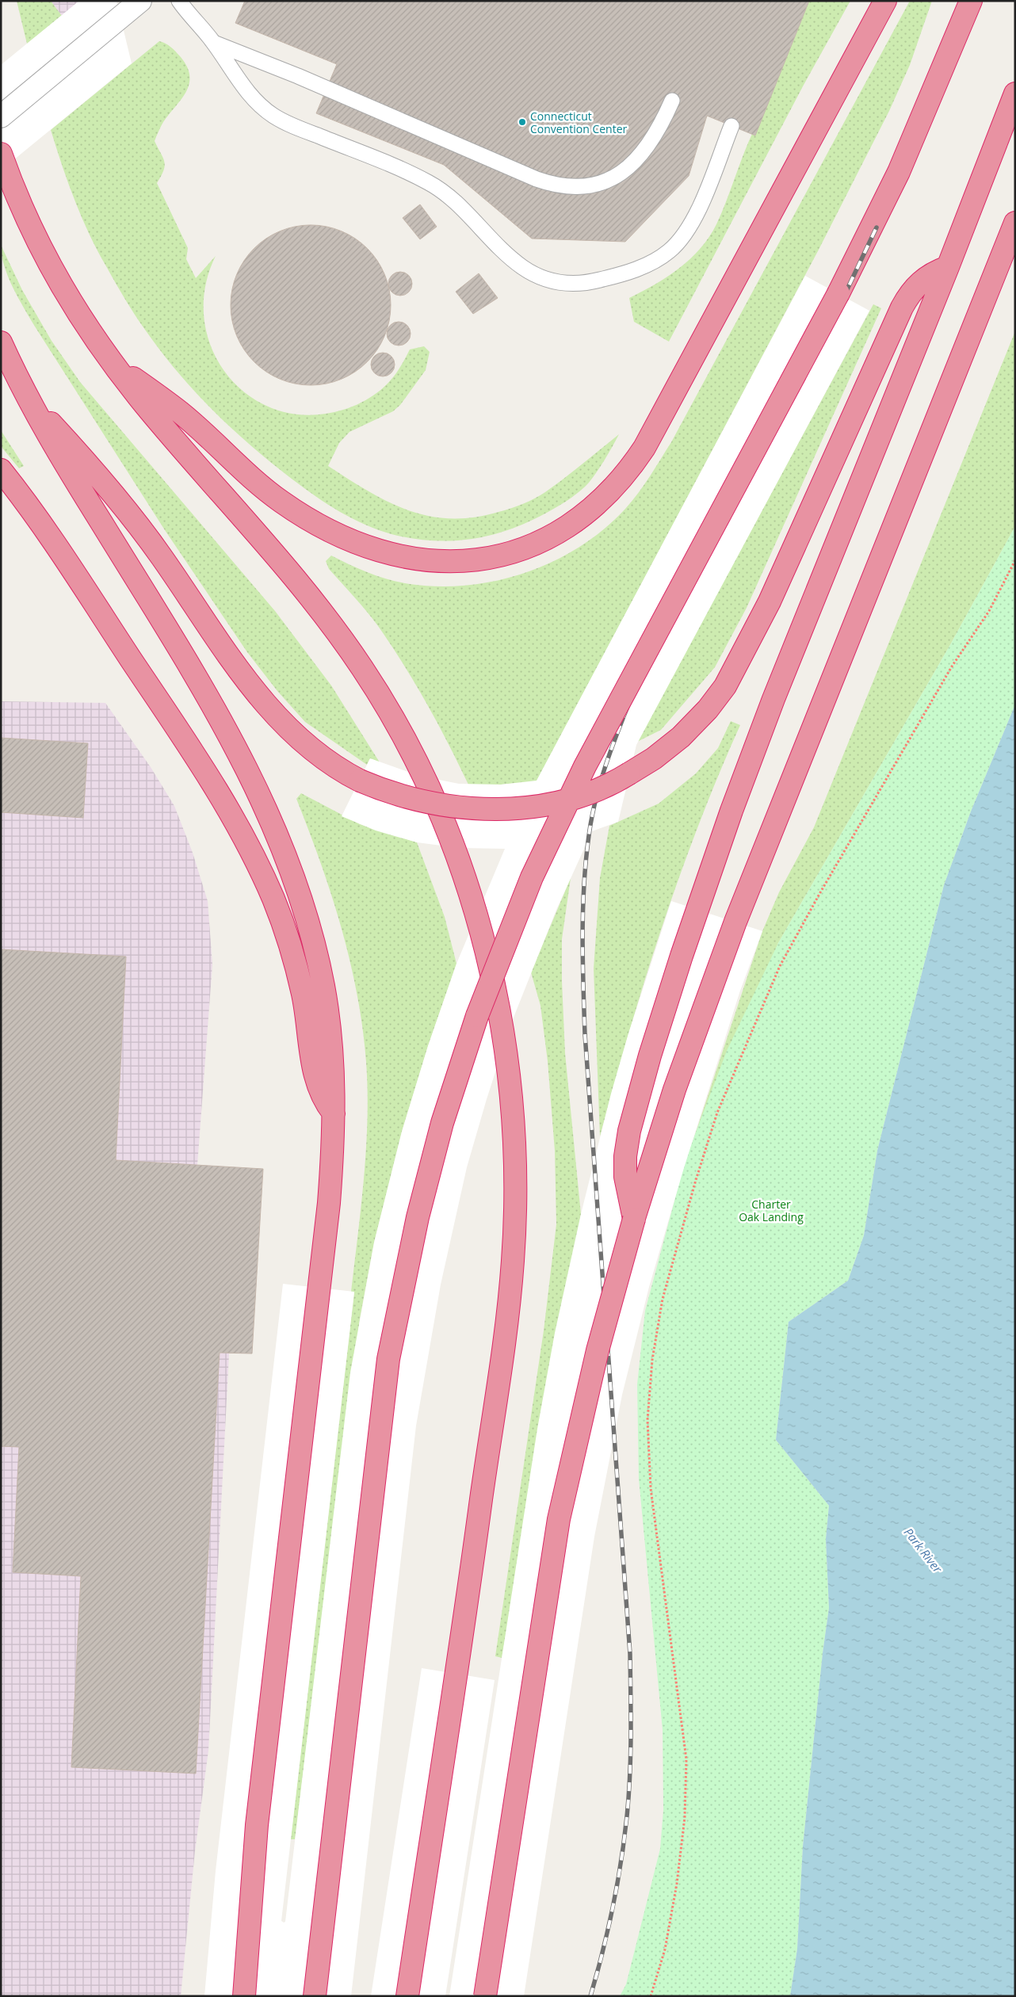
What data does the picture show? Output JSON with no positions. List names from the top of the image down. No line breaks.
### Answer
{"water":["Park River"],"parks":["Charter Oak Landing"],"places":["Connecticut Convention Center"]}
